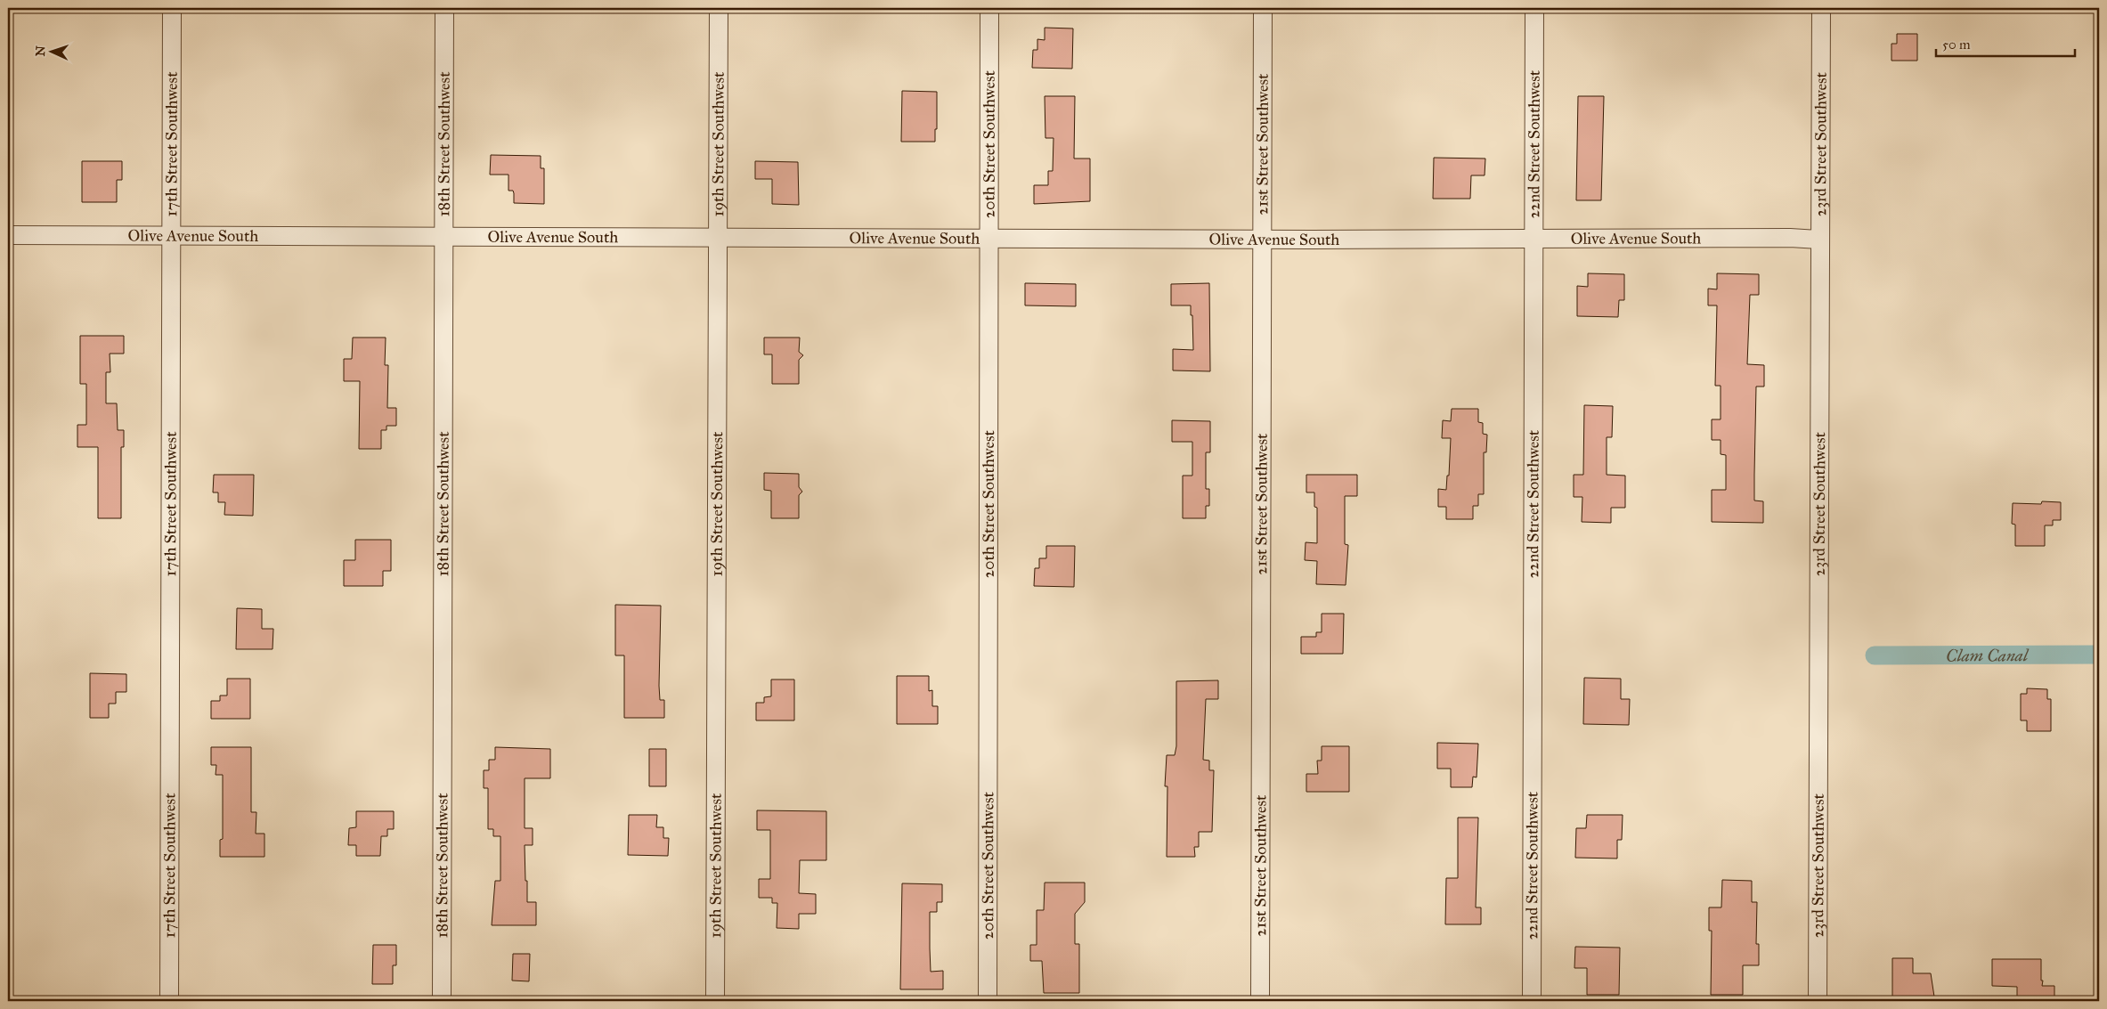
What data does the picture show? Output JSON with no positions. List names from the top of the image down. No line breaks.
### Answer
{"streets":{"street":["23rd Street Southwest","17th Street Southwest","18th Street Southwest","19th Street Southwest","20th Street Southwest","21st Street Southwest","22nd Street Southwest","Olive Avenue South"]},"crossings":[["23rd Street Southwest","Olive Avenue South"],["17th Street Southwest","Olive Avenue South"],["18th Street Southwest","Olive Avenue South"],["19th Street Southwest","Olive Avenue South"],["20th Street Southwest","Olive Avenue South"],["21st Street Southwest","Olive Avenue South"],["22nd Street Southwest","Olive Avenue South"]],"water":["Clam Canal"],"scale_bar":"50 m","north":"left"}
